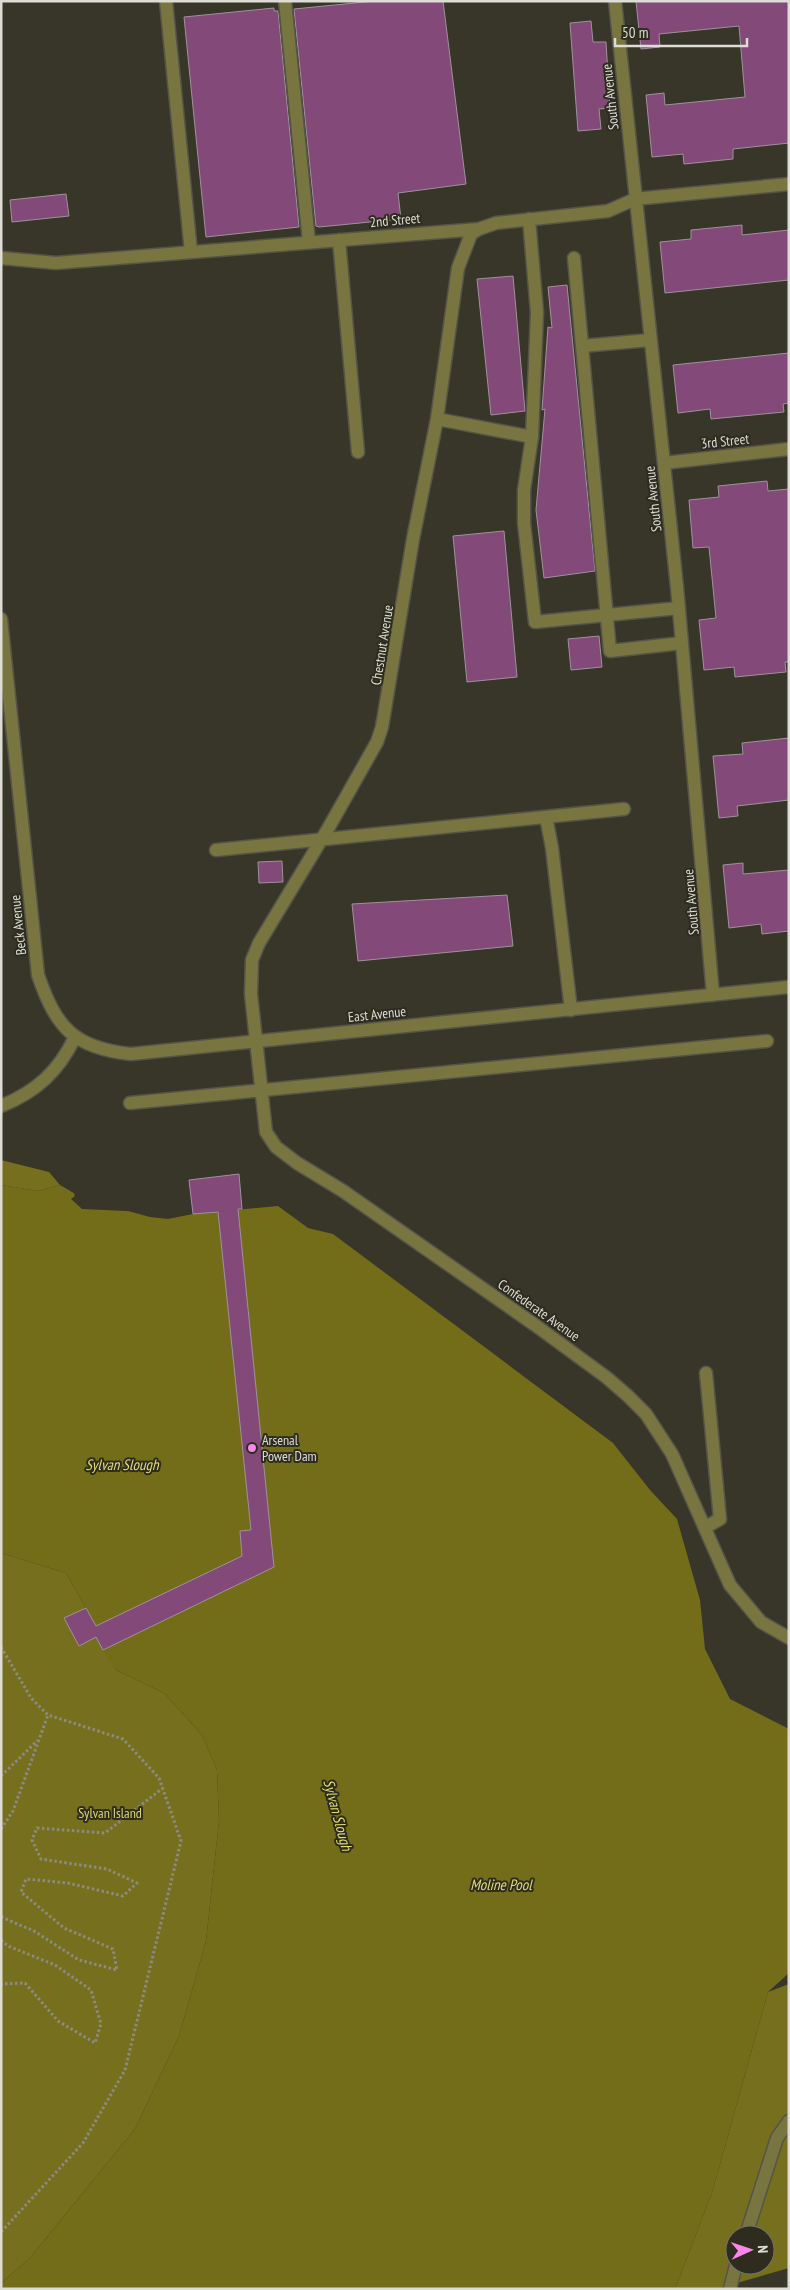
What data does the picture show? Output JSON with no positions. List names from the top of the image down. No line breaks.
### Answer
{"streets":{"street":["South Avenue","2nd Street","3rd Street","Chestnut Avenue","Beck Avenue","East Avenue","Confederate Avenue"]},"crossings":[["South Avenue","2nd Street"],["South Avenue","3rd Street"],["South Avenue","East Avenue"],["2nd Street","Chestnut Avenue"],["Chestnut Avenue","East Avenue"],["Chestnut Avenue","Confederate Avenue"],["Beck Avenue","East Avenue"],["East Avenue","Confederate Avenue"]],"water":["Sylvan Slough","Moline Pool"],"parks":["Sylvan Island"],"places":["Arsenal Power Dam"],"scale_bar":"50 m","north":"right"}
